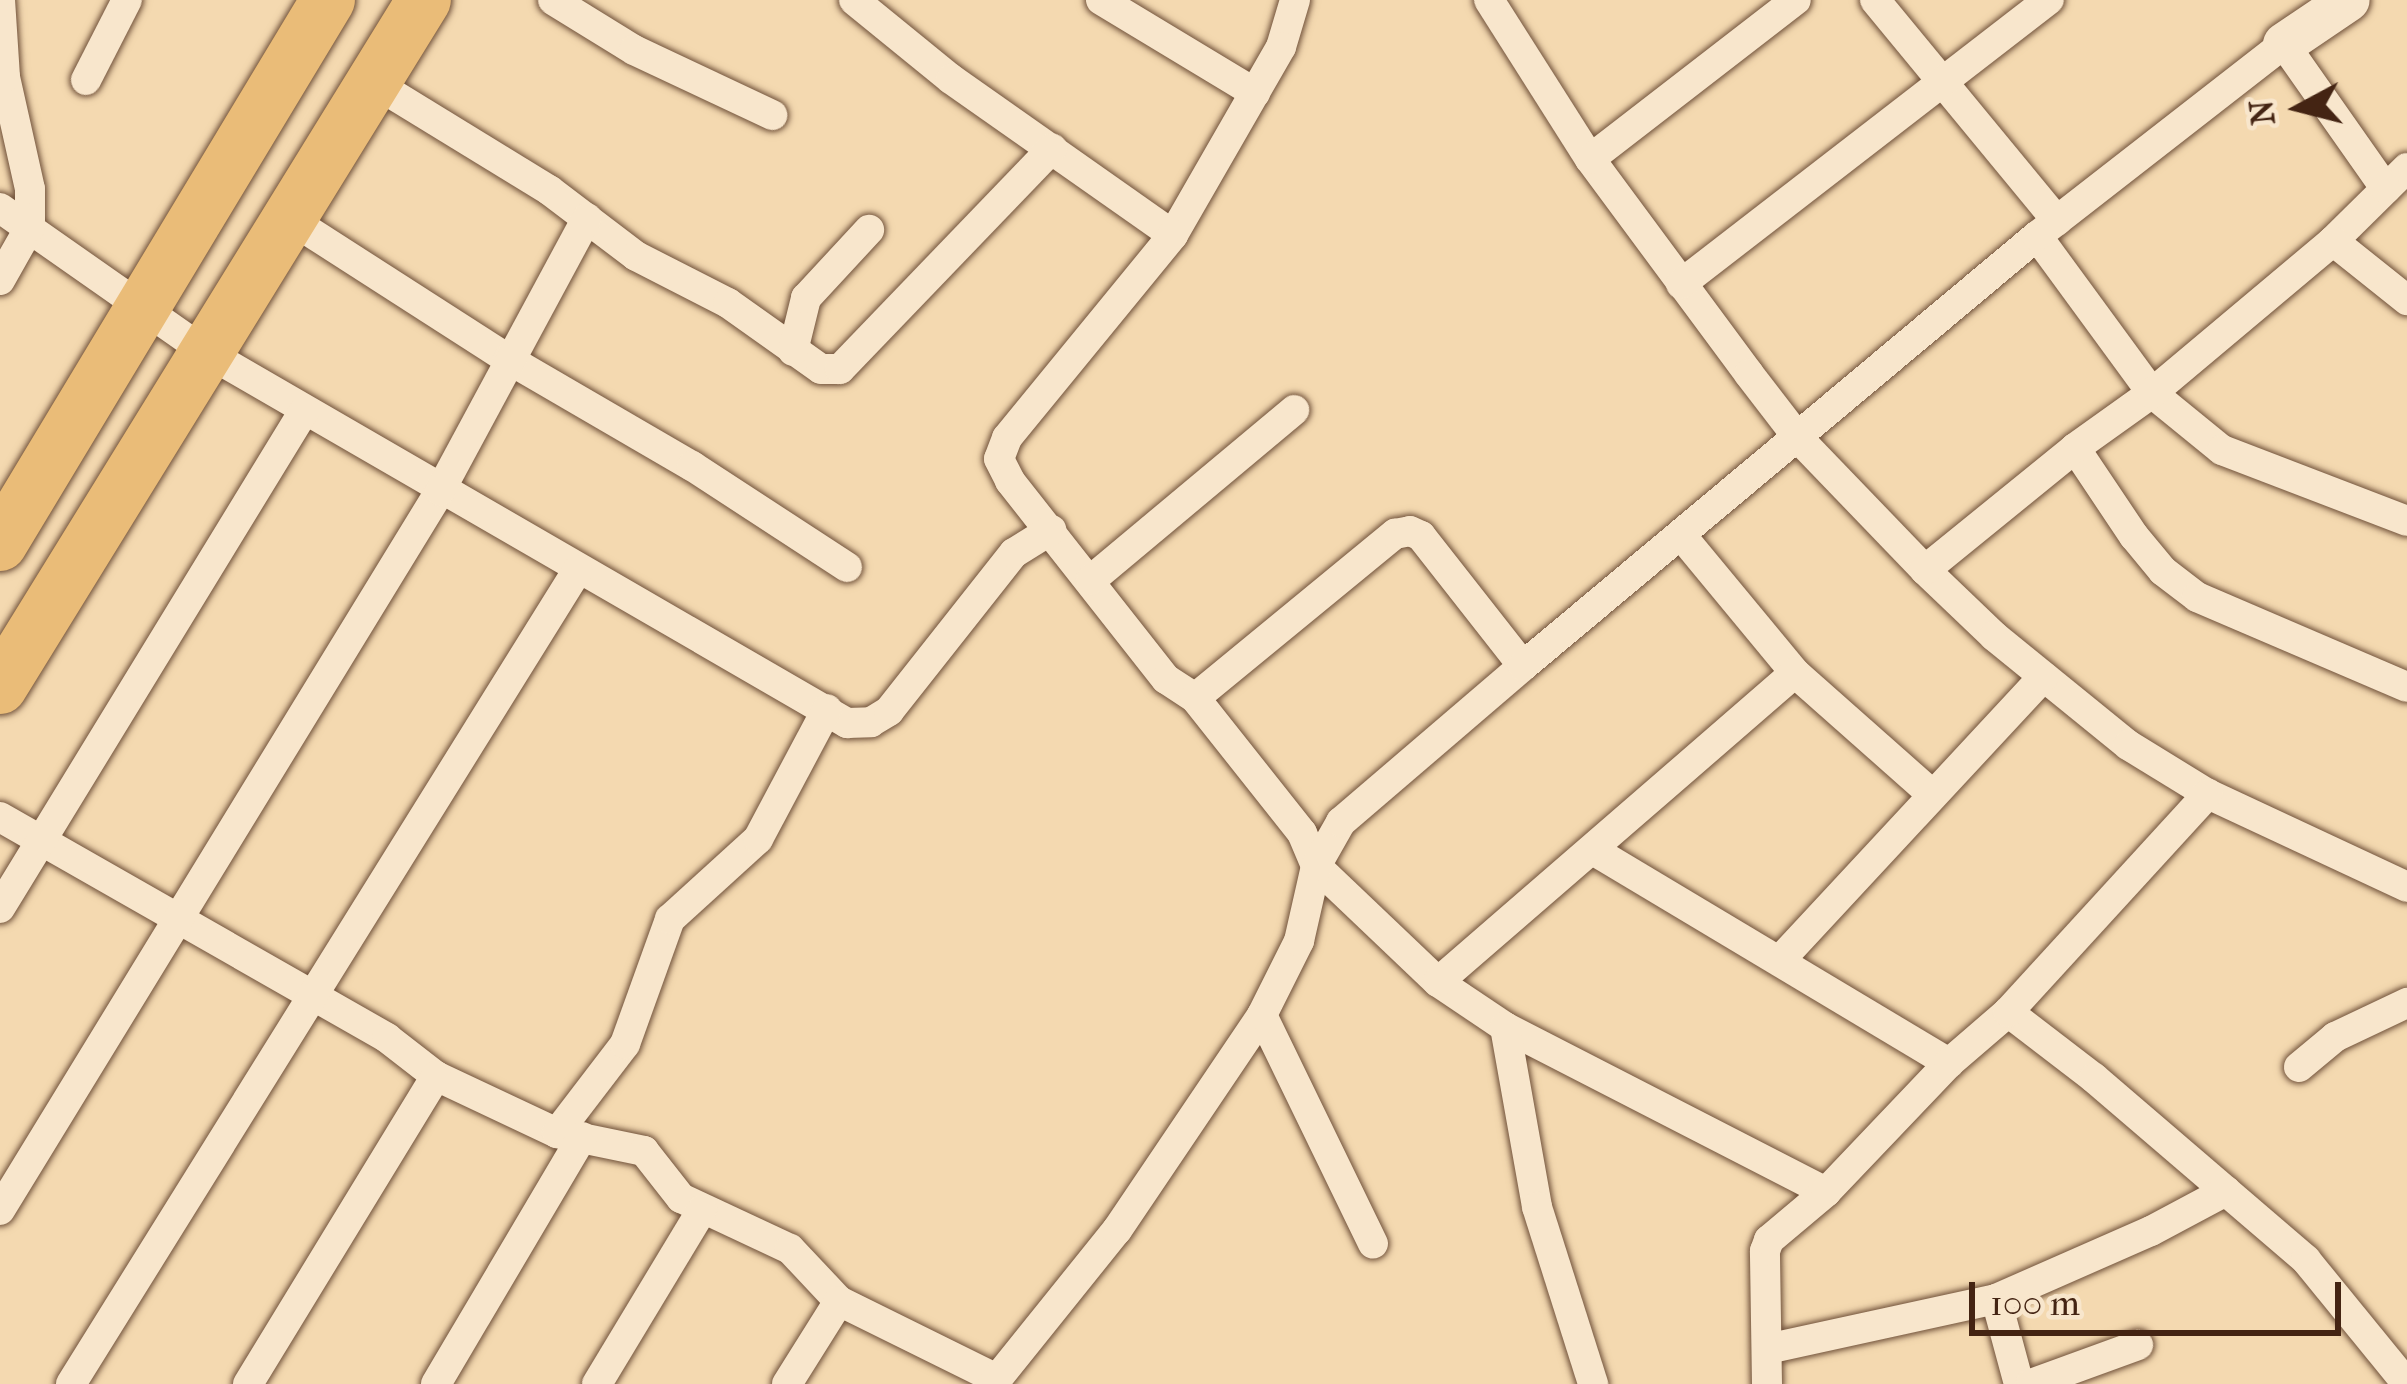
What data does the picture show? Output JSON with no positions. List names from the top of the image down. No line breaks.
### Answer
{"scale_bar":"100 m","north":"left"}
